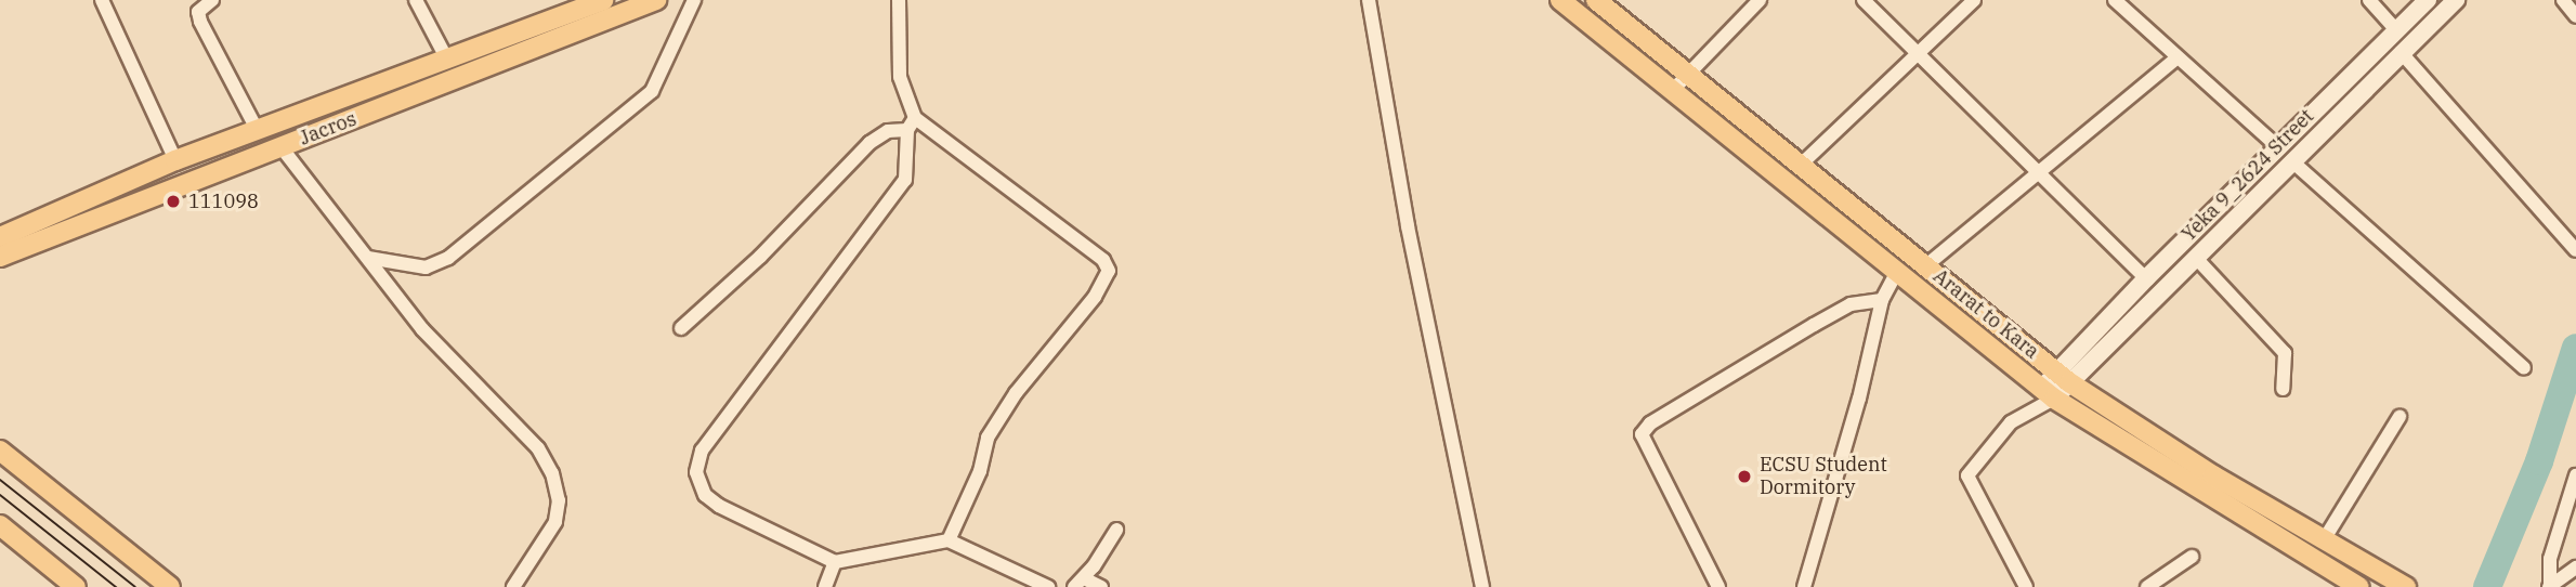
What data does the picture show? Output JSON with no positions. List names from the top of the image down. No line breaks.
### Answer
{"streets":{"main road":["Jacros","Yeka 9_2624 Street","Ararat to Kara"]},"crossings":[["Yeka 9_2624 Street","Ararat to Kara"]],"places":["111098","ECSU Student Dormitory"]}
